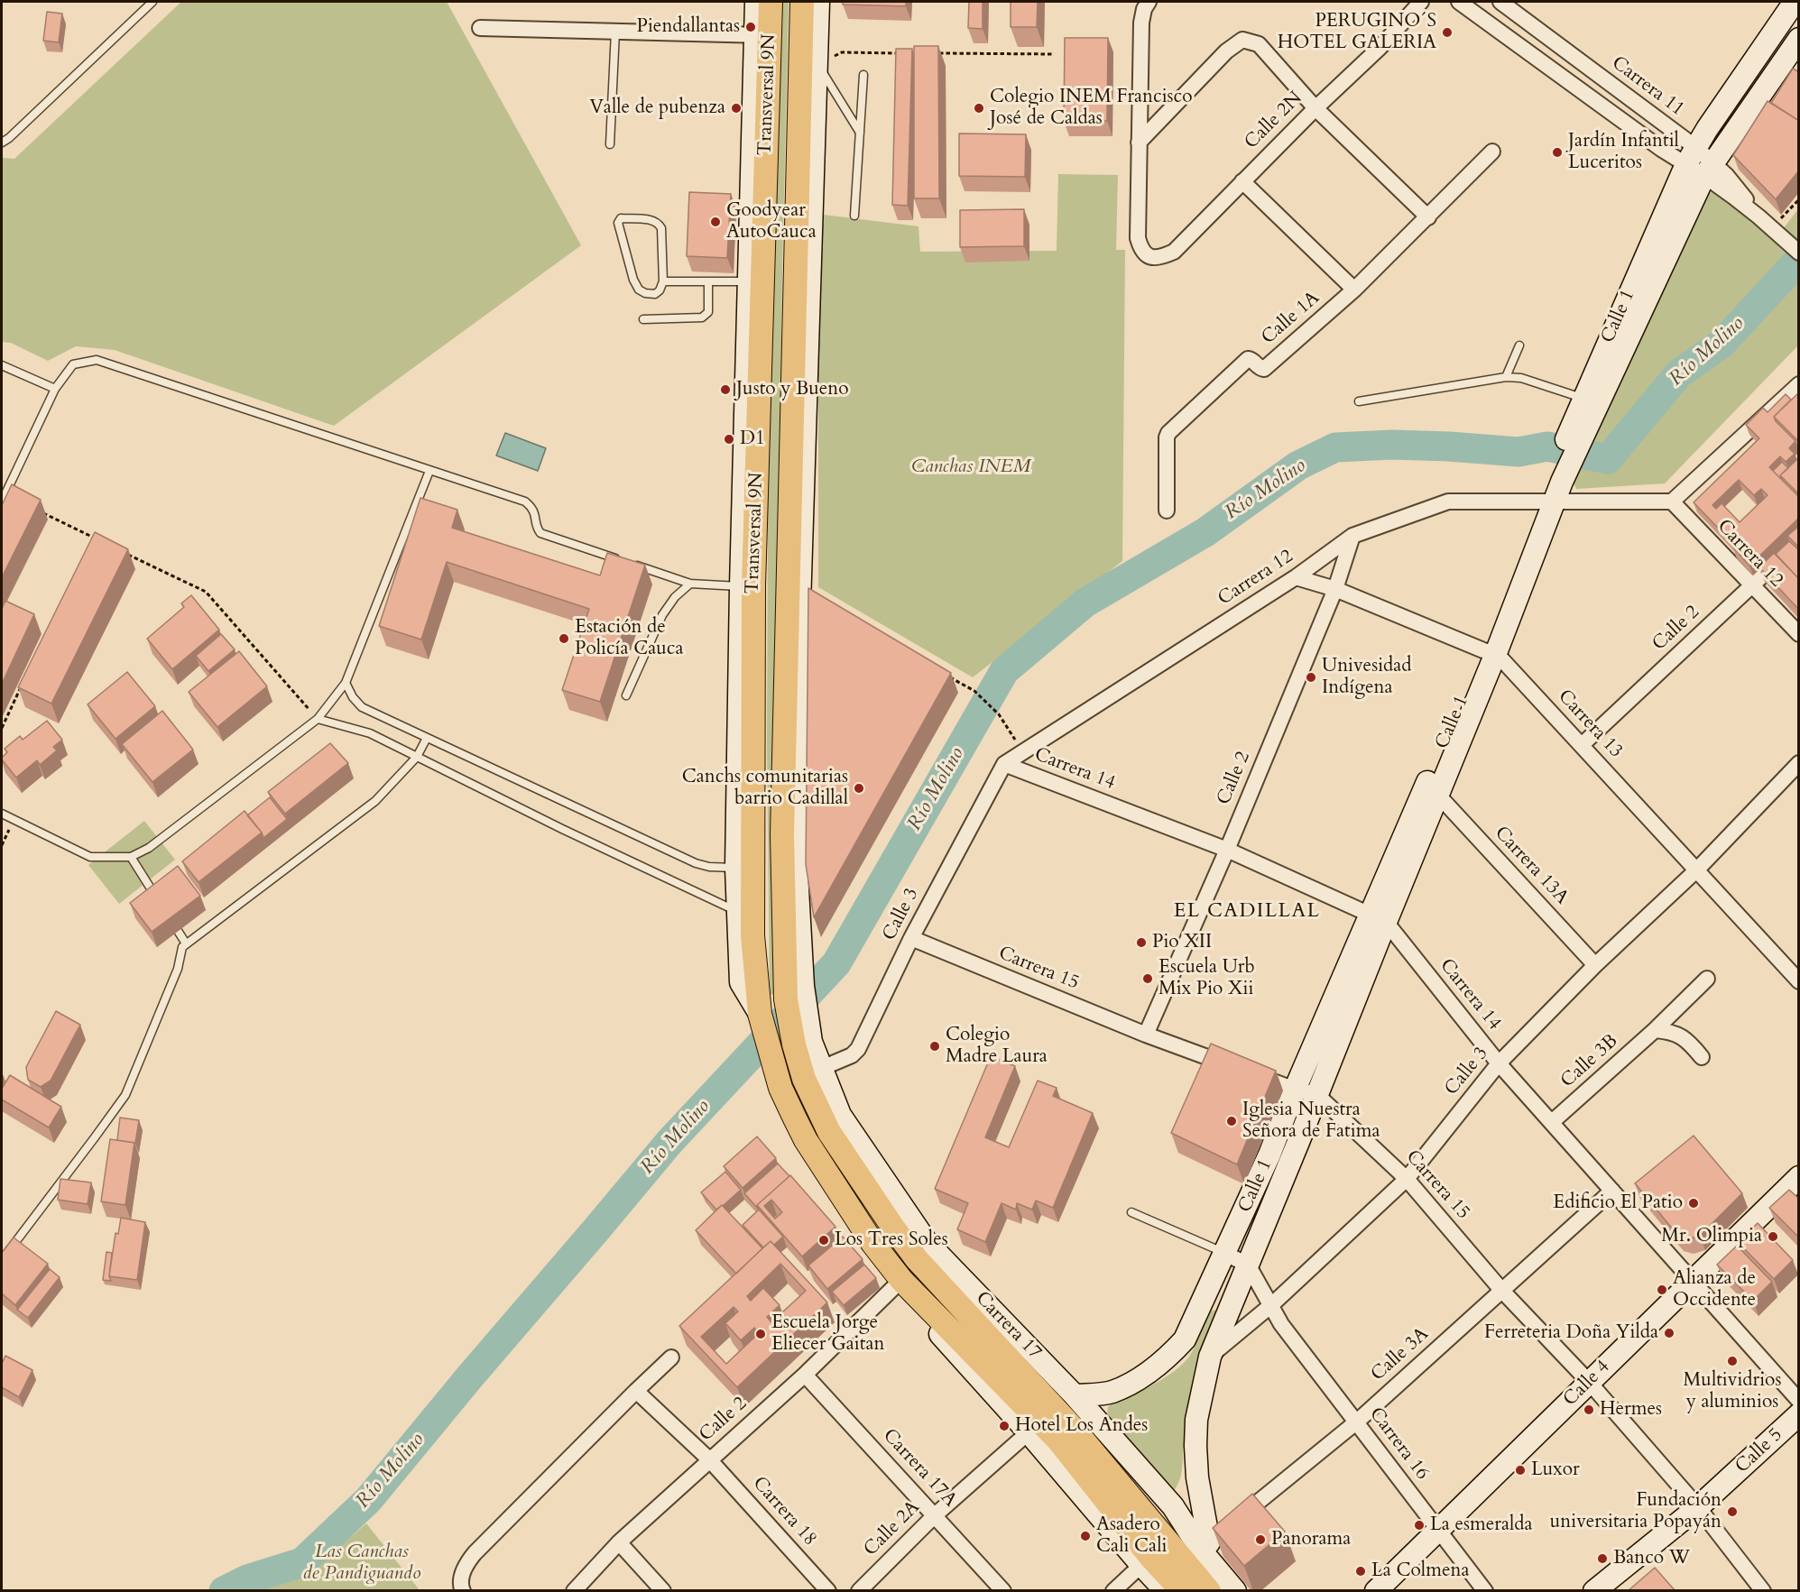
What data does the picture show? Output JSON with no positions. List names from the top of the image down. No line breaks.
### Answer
{"streets":{"main road":["Transversal 9N","Calle 1","Carrera 17","Calle 4","Calle 5"],"street":["Carrera 11","Calle 2N","Calle 1A","Carrera 12","Calle 2","Carrera 13","Carrera 14","Carrera 13A","Calle 3","Carrera 15","Calle 3B","Calle 3A","Carrera 16","Carrera 17A","Carrera 18","Calle 2A"]},"crossings":[["Carrera 11","Calle 1"],["Transversal 9N","Calle 2"],["Transversal 9N","Carrera 17"],["Calle 1","Carrera 12"],["Calle 1","Carrera 13"],["Calle 1","Carrera 14"],["Calle 1","Carrera 13A"],["Calle 1","Calle 3"],["Calle 1","Carrera 15"],["Calle 1","Carrera 17"],["Calle 1","Calle 3A"],["Calle 1","Carrera 16"],["Carrera 12","Calle 2"],["Carrera 12","Carrera 13"],["Carrera 12","Carrera 14"],["Carrera 12","Calle 3"],["Calle 2","Carrera 13"],["Calle 2","Carrera 14"],["Calle 2","Carrera 15"],["Calle 2","Carrera 17A"],["Calle 2","Carrera 18"],["Carrera 13","Calle 3"],["Carrera 14","Calle 3"],["Carrera 14","Calle 3B"],["Carrera 14","Calle 3A"],["Carrera 14","Calle 4"],["Carrera 13A","Calle 3"],["Calle 3","Carrera 15"],["Calle 3","Carrera 17"],["Calle 3","Carrera 16"],["Carrera 15","Calle 3A"],["Carrera 15","Calle 4"],["Carrera 15","Calle 5"],["Carrera 17","Calle 3A"],["Calle 3A","Carrera 16"],["Calle 4","Carrera 16"],["Carrera 17A","Calle 2A"]],"districts":["EL CADILLAL"],"water":["Río Molino"],"parks":["Canchas INEM","Las Canchas de Pandiguando"],"places":["Piendallantas","PERUGINO´S HOTEL GALERIA","Valle de pubenza","Colegio INEM Francisco José de Caldas","Jardín Infantil Luceritos","Goodyear AutoCauca","Justo y Bueno","D1","Estación de Policía Cauca","Univesidad Indígena","Canchs comunitarias barrio Cadillal","Pio XII","Escuela Urb Mix Pio Xii","Colegio Madre Laura","Iglesia Nuestra Señora de Fatima","Edificio El Patio","Mr. Olimpia","Los Tres Soles","Alianza de Occidente","Ferreteria Doña Yilda","Escuela Jorge Eliecer Gaitan","Multividrios y aluminios","Hermes","Hotel Los Andes","Luxor","Fundación universitaria Popayán","La esmeralda","Asadero Cali Cali","Panorama","Banco W","La Colmena"]}
